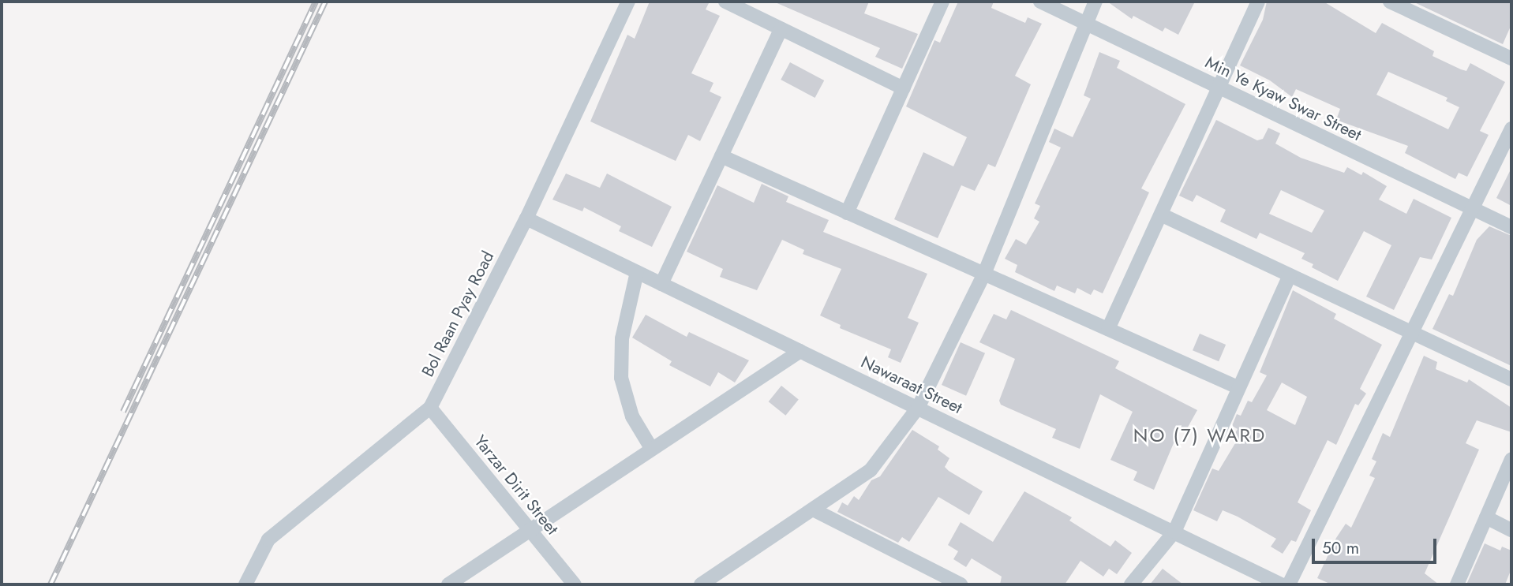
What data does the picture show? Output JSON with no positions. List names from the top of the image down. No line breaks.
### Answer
{"streets":{"street":["Min Ye Kyaw Swar Street","Bol Raan Pyay Road","Nawaraat Street","Yarzar Dirit Street"]},"crossings":[["Bol Raan Pyay Road","Nawaraat Street"],["Bol Raan Pyay Road","Yarzar Dirit Street"]],"districts":["NO (7) WARD"],"scale_bar":"50 m"}
